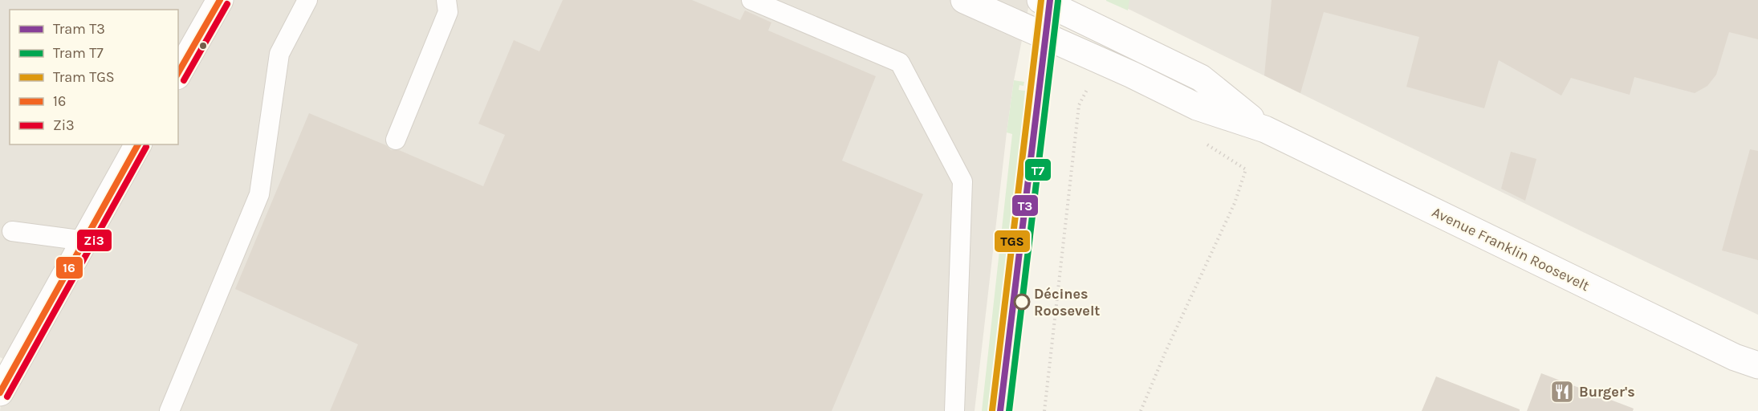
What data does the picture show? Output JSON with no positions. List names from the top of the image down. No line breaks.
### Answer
{"streets":{"street":["Avenue Franklin Roosevelt"]},"places":{"other":["Décines Roosevelt"],"restaurant":["Burger's"]},"lines":["tram line T3","tram line TGS","transit line 16","tram line T7","transit line Zi3"],"legend":["Tram T3","Tram T7","Tram TGS","16","Zi3"]}
